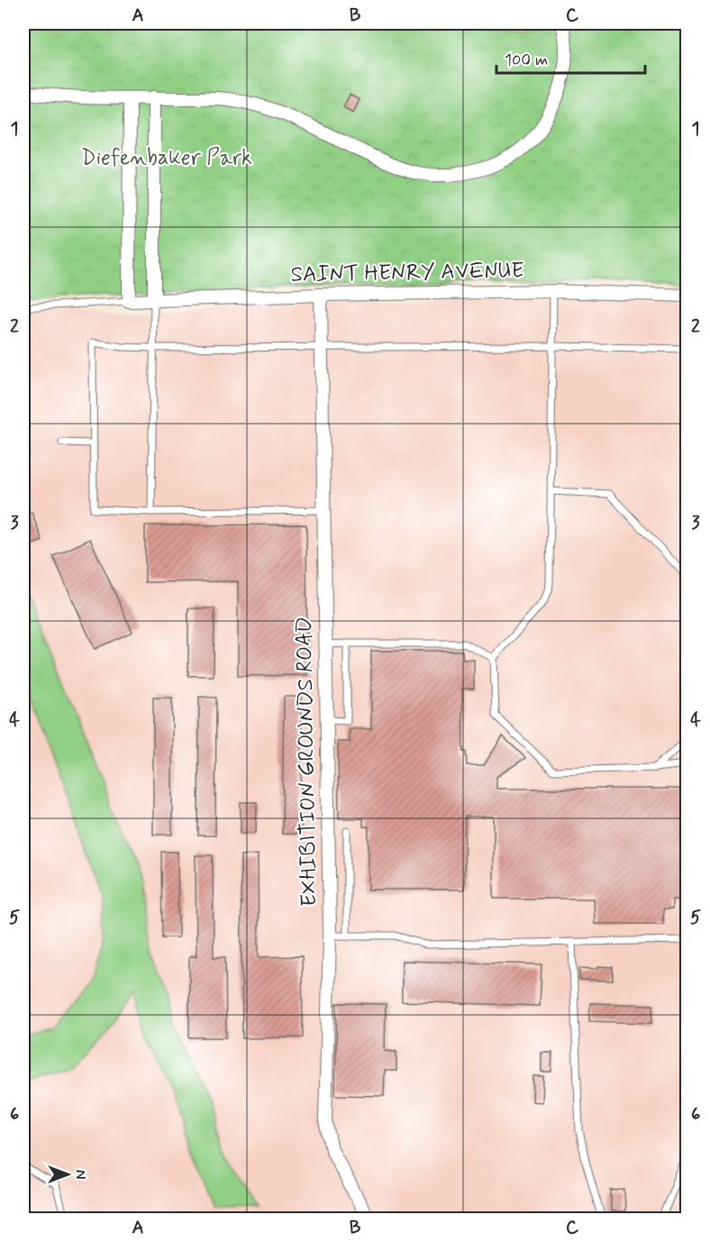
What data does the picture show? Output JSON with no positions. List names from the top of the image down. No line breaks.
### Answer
{"streets":{"street":["SAINT HENRY AVENUE","EXHIBITION GROUNDS ROAD"]},"crossings":[["SAINT HENRY AVENUE","EXHIBITION GROUNDS ROAD"]],"parks":["Diefenbaker Park"],"scale_bar":"100 m","north":"right","grid":{"columns":["A","B","C"],"rows":["1","2","3","4","5","6"]}}
